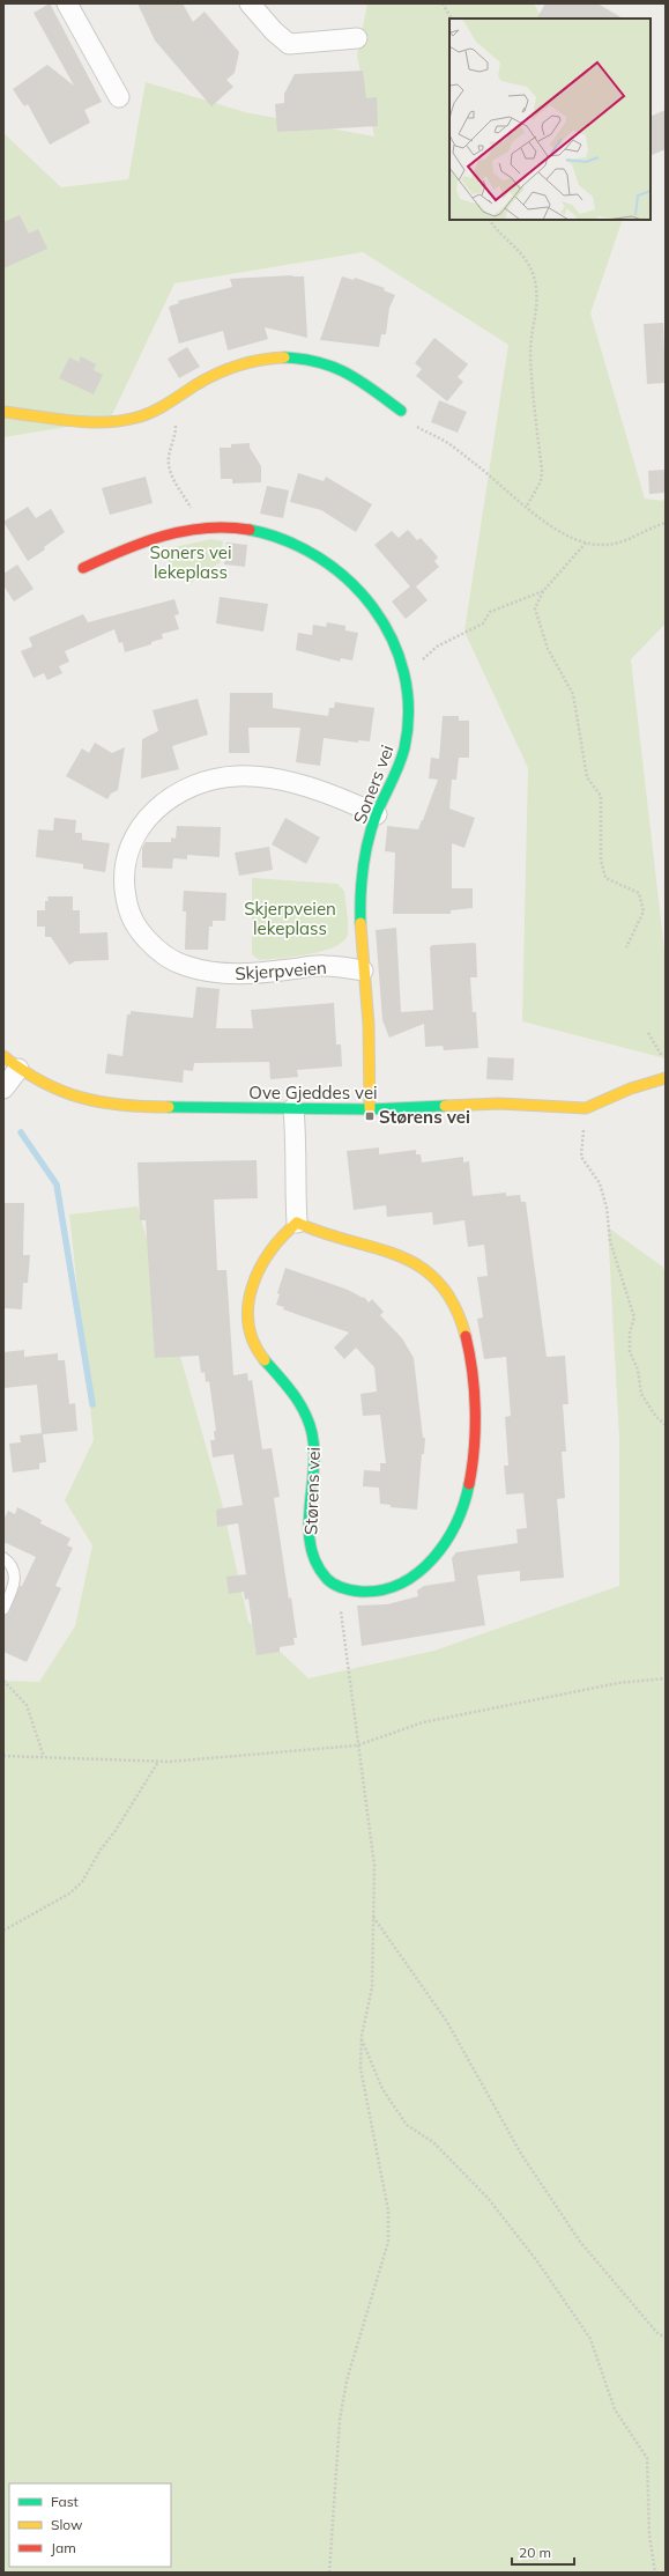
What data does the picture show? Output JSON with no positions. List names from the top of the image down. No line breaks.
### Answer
{"streets":{"street":["Soners vei","Skjerpveien","Ove Gjeddes vei","Størens vei"]},"crossings":[["Soners vei","Skjerpveien"],["Soners vei","Ove Gjeddes vei"]],"parks":["Soners vei lekeplass","Skjerpveien lekeplass"],"places":{"transit":["Størens vei"]},"legend":["Fast","Slow","Jam"],"scale_bar":"20 m"}
